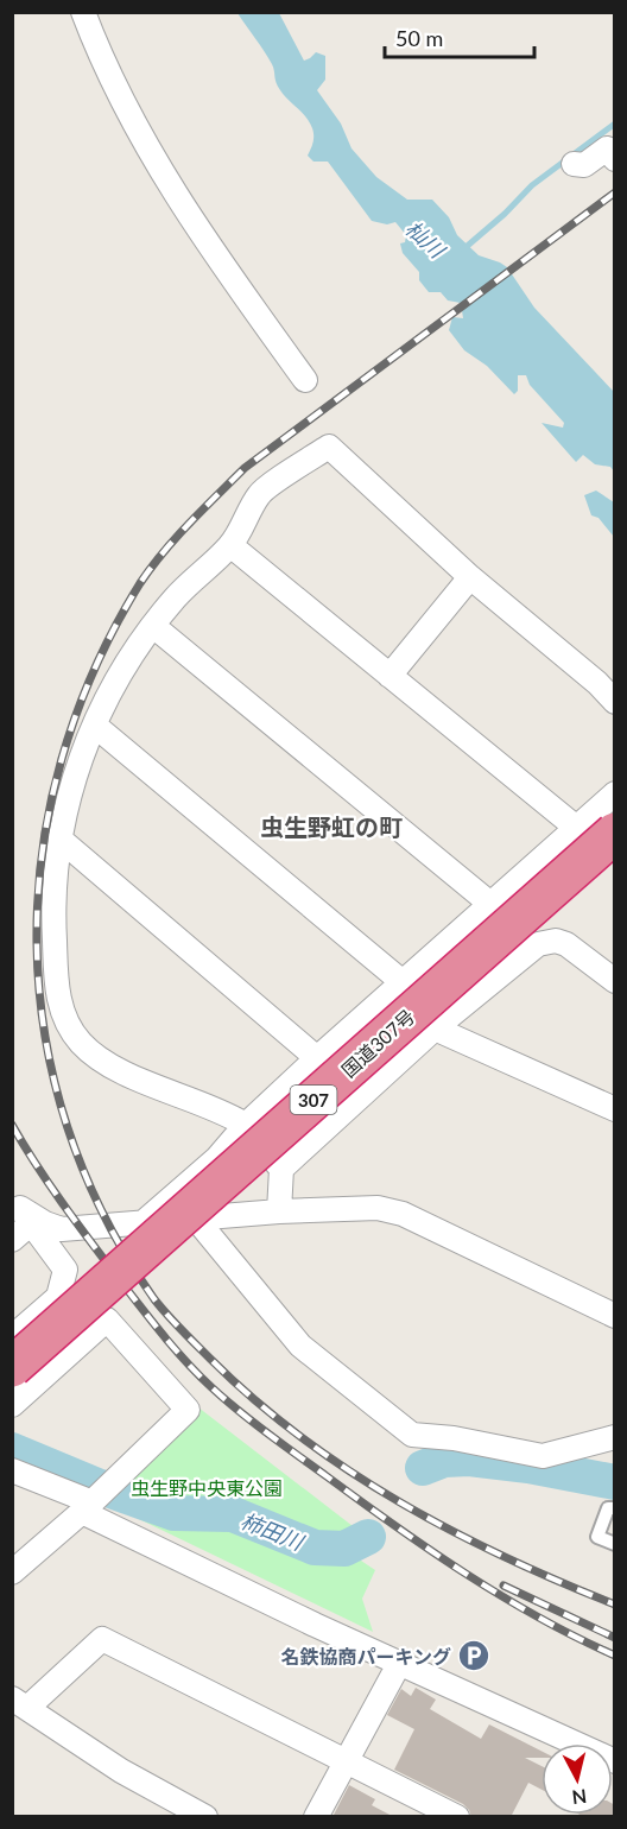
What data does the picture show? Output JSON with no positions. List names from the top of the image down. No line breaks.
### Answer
{"streets":{"highway":["国道307号","307"]},"districts":["虫生野虹の町"],"water":["杣川","柿田川"],"parks":["虫生野中央東公園"],"places":{"parking":["名鉄協商パーキング"]},"scale_bar":"50 m","north":"bottom"}
